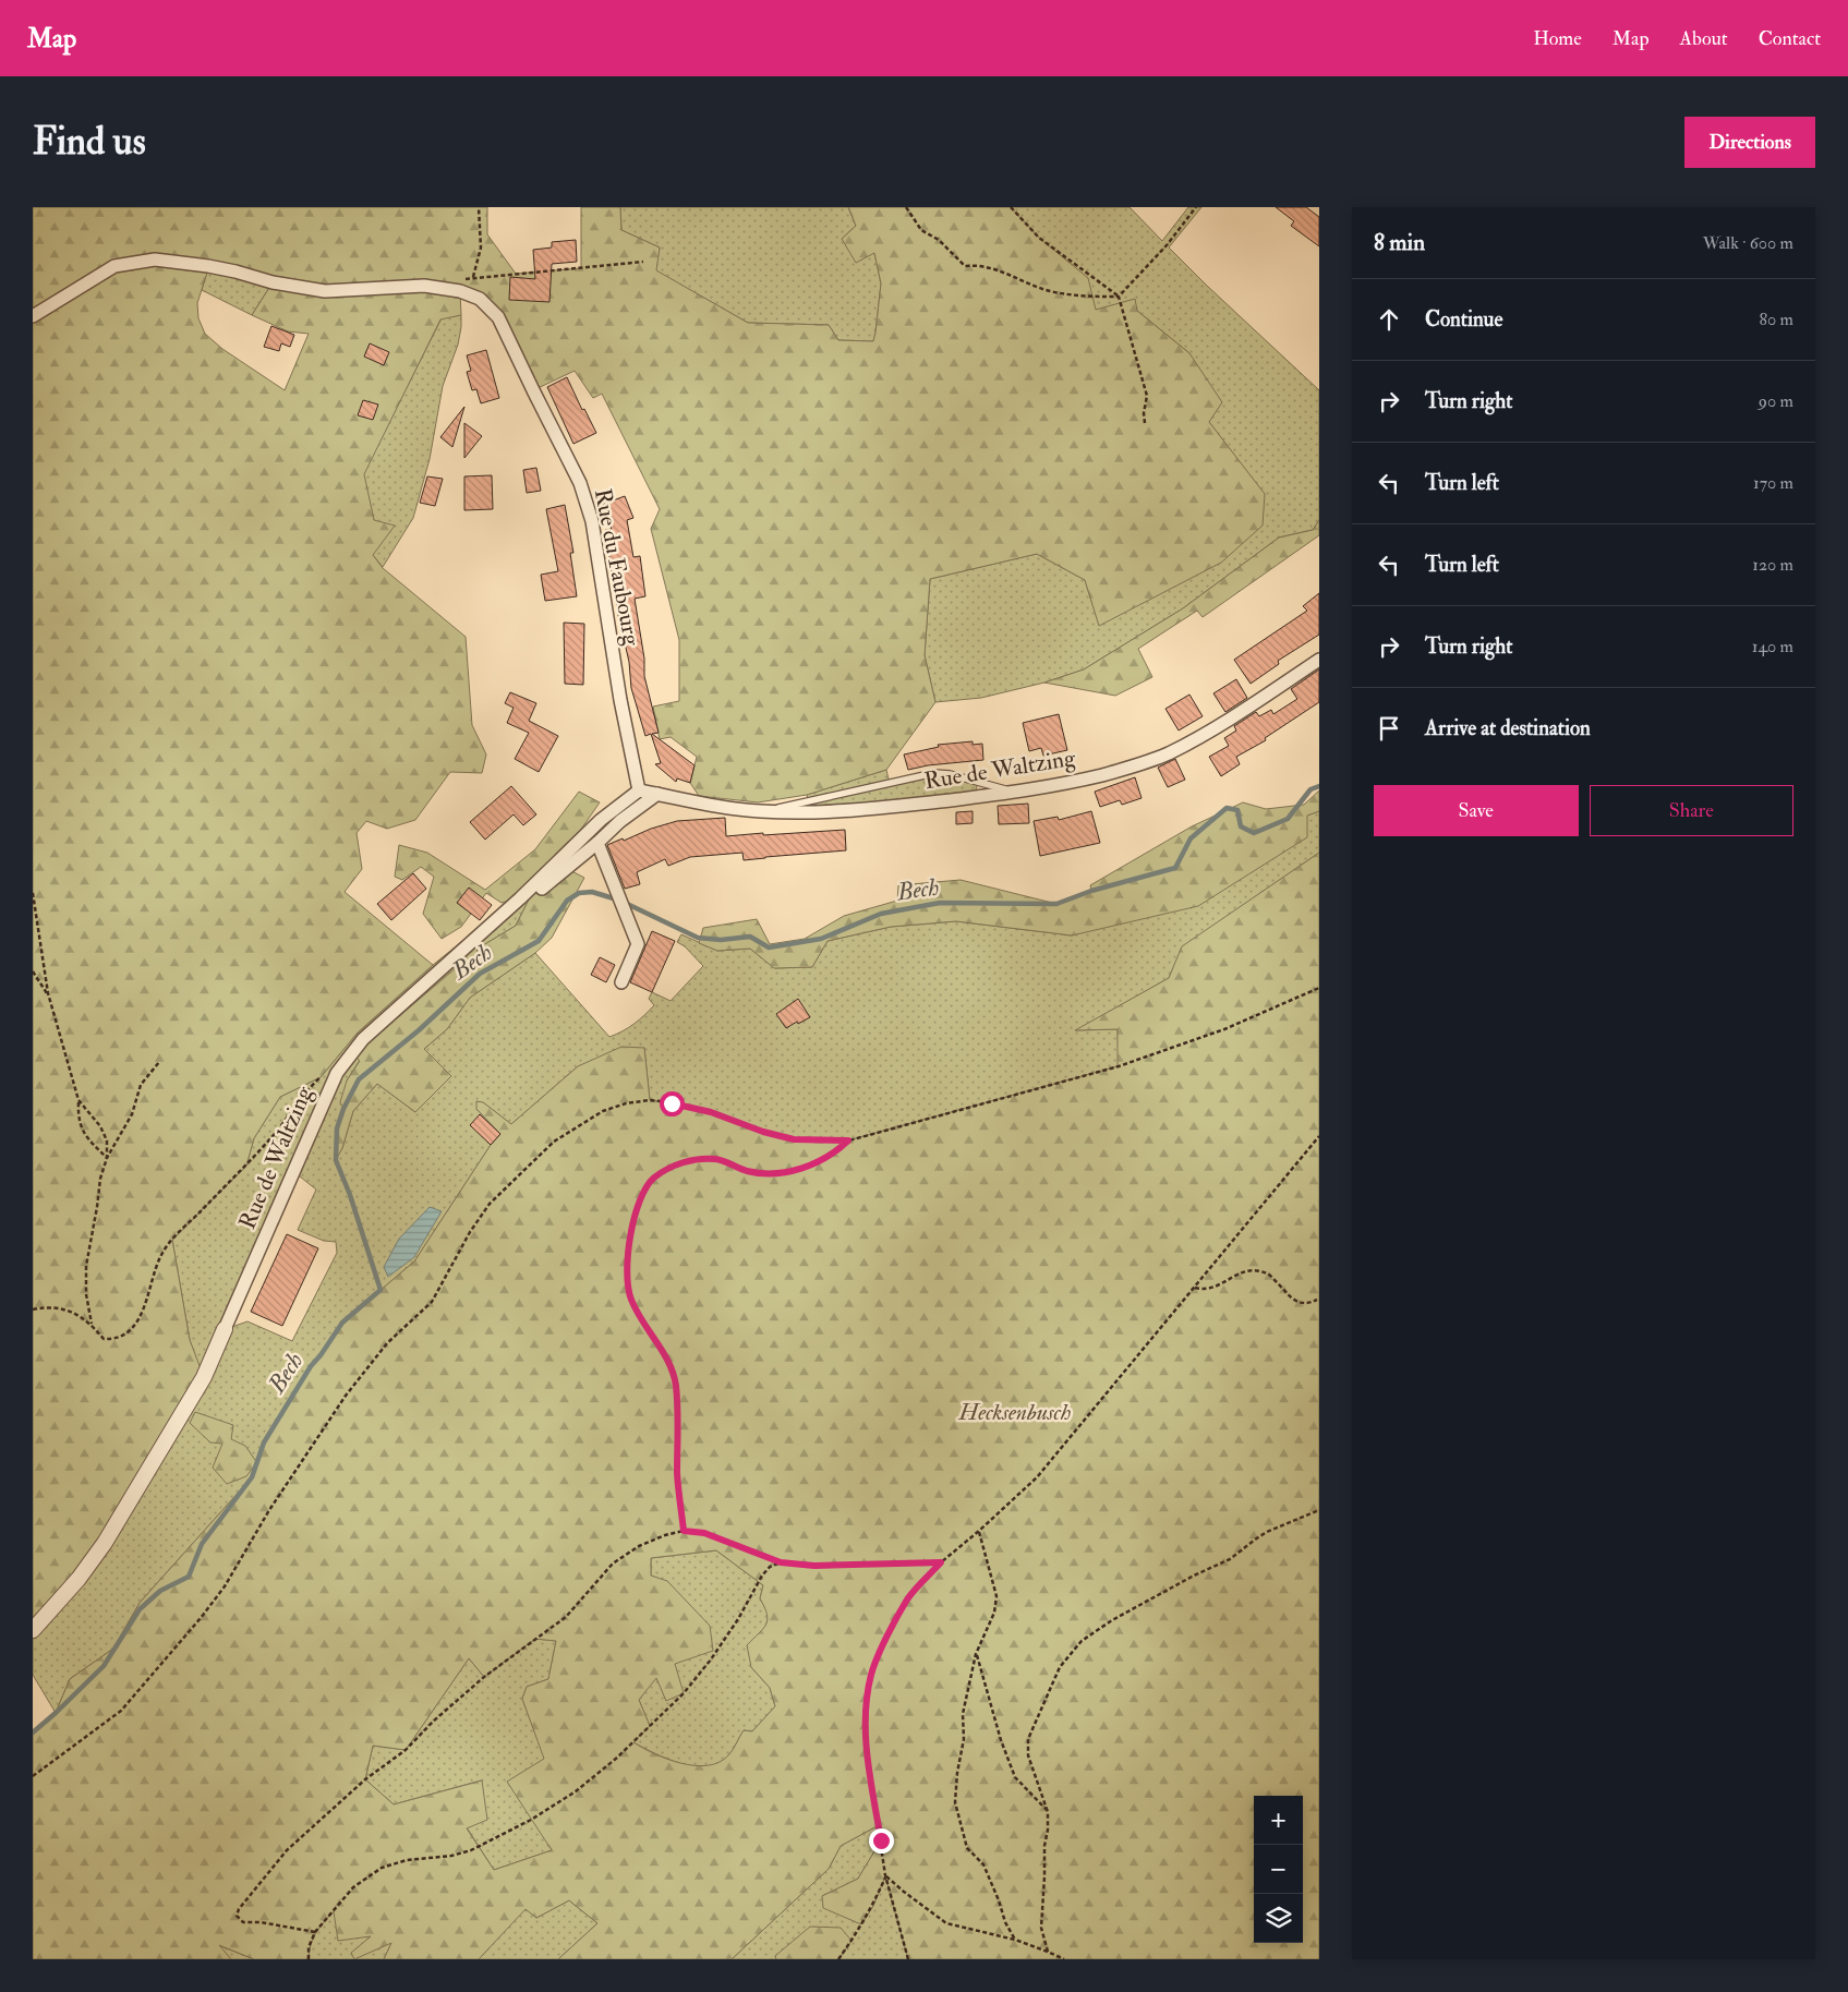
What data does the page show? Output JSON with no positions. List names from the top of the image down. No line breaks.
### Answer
{"streets":{"street":["Rue du Faubourg","Rue de Waltzing"]},"crossings":[["Rue du Faubourg","Rue de Waltzing"]],"water":["Bech"],"parks":["Hecksenbusch"],"page":{"header":"Map","nav":["Home","Map","About","Contact"],"buttons":["Directions",["Save","Share"]],"title":"Find us","heading":["8 min","Walk · 600 m"],"list":[["Continue","80 m"],["Turn right","90 m"],["Turn left","170 m"],["Turn left","120 m"],["Turn right","140 m"],"Arrive at destination"],"map_buttons":["+","−"]}}
